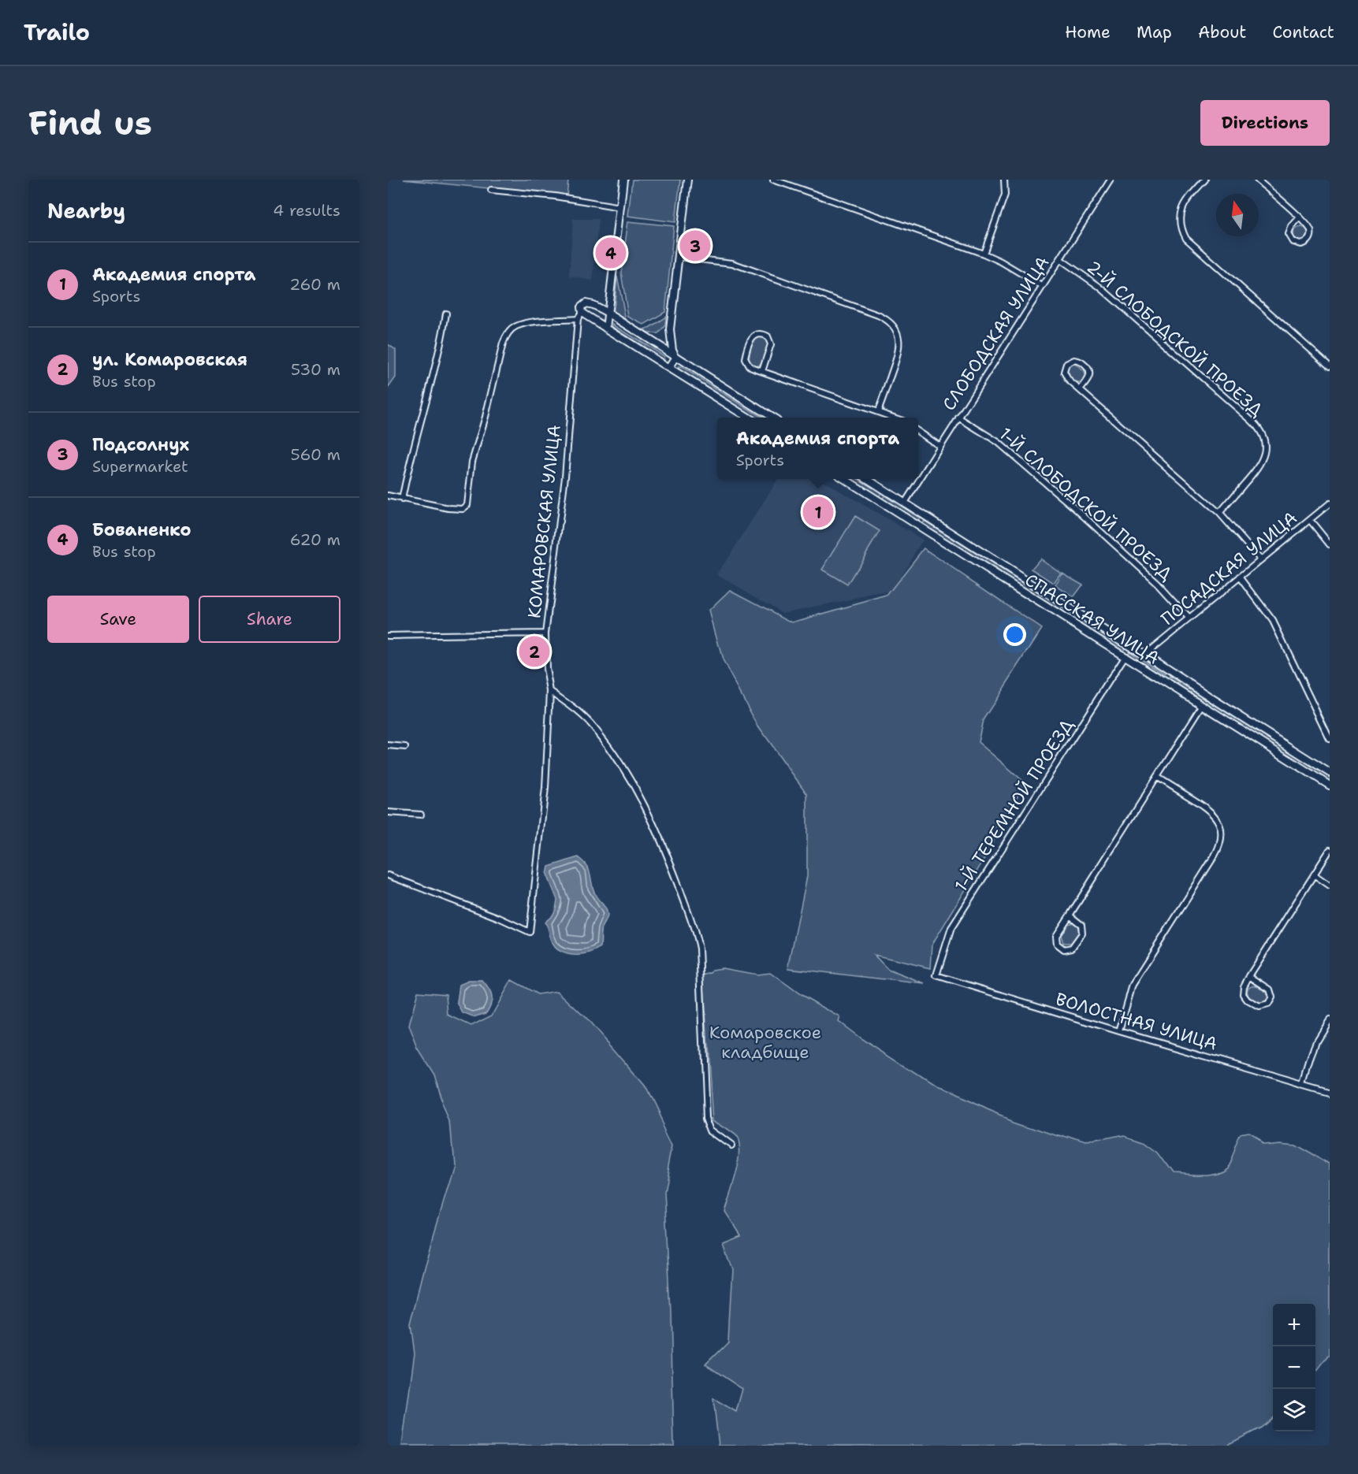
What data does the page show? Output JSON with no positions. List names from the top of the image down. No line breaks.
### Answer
{"streets":{"street":["СЛОБОДСКАЯ УЛИЦА","2-Й СЛОБОДСКОЙ ПРОЕЗД","1-Й СЛОБОДСКОЙ ПРОЕЗД","КОМАРОВСКАЯ УЛИЦА","ПОСАДСКАЯ УЛИЦА","СПАССКАЯ УЛИЦА","1-Й ТЕРЕМНОЙ ПРОЕЗД","ВОЛОСТНАЯ УЛИЦА"]},"crossings":[["СЛОБОДСКАЯ УЛИЦА","2-Й СЛОБОДСКОЙ ПРОЕЗД"],["СЛОБОДСКАЯ УЛИЦА","1-Й СЛОБОДСКОЙ ПРОЕЗД"],["СЛОБОДСКАЯ УЛИЦА","СПАССКАЯ УЛИЦА"],["1-Й СЛОБОДСКОЙ ПРОЕЗД","ПОСАДСКАЯ УЛИЦА"],["ПОСАДСКАЯ УЛИЦА","СПАССКАЯ УЛИЦА"],["СПАССКАЯ УЛИЦА","1-Й ТЕРЕМНОЙ ПРОЕЗД"],["1-Й ТЕРЕМНОЙ ПРОЕЗД","ВОЛОСТНАЯ УЛИЦА"]],"parks":["Комаровское кладбище"],"north":"top","page":{"header":"Trailo","nav":["Home","Map","About","Contact"],"buttons":["Directions",["Save","Share"]],"title":"Find us","heading":["Nearby","4 results"],"pins":["3","4","1","2"],"list":[{"mark":"1","name":"Академия спорта","note":"Sports","value":"260 m"},{"mark":"2","name":"ул. Комаровская","note":"Bus stop","value":"530 m"},{"mark":"3","name":"Подсолнух","note":"Supermarket","value":"560 m"},{"mark":"4","name":"Бованенко","note":"Bus stop","value":"620 m"}],"popup":["Академия спорта","Sports"],"map_buttons":["+","−"]}}
